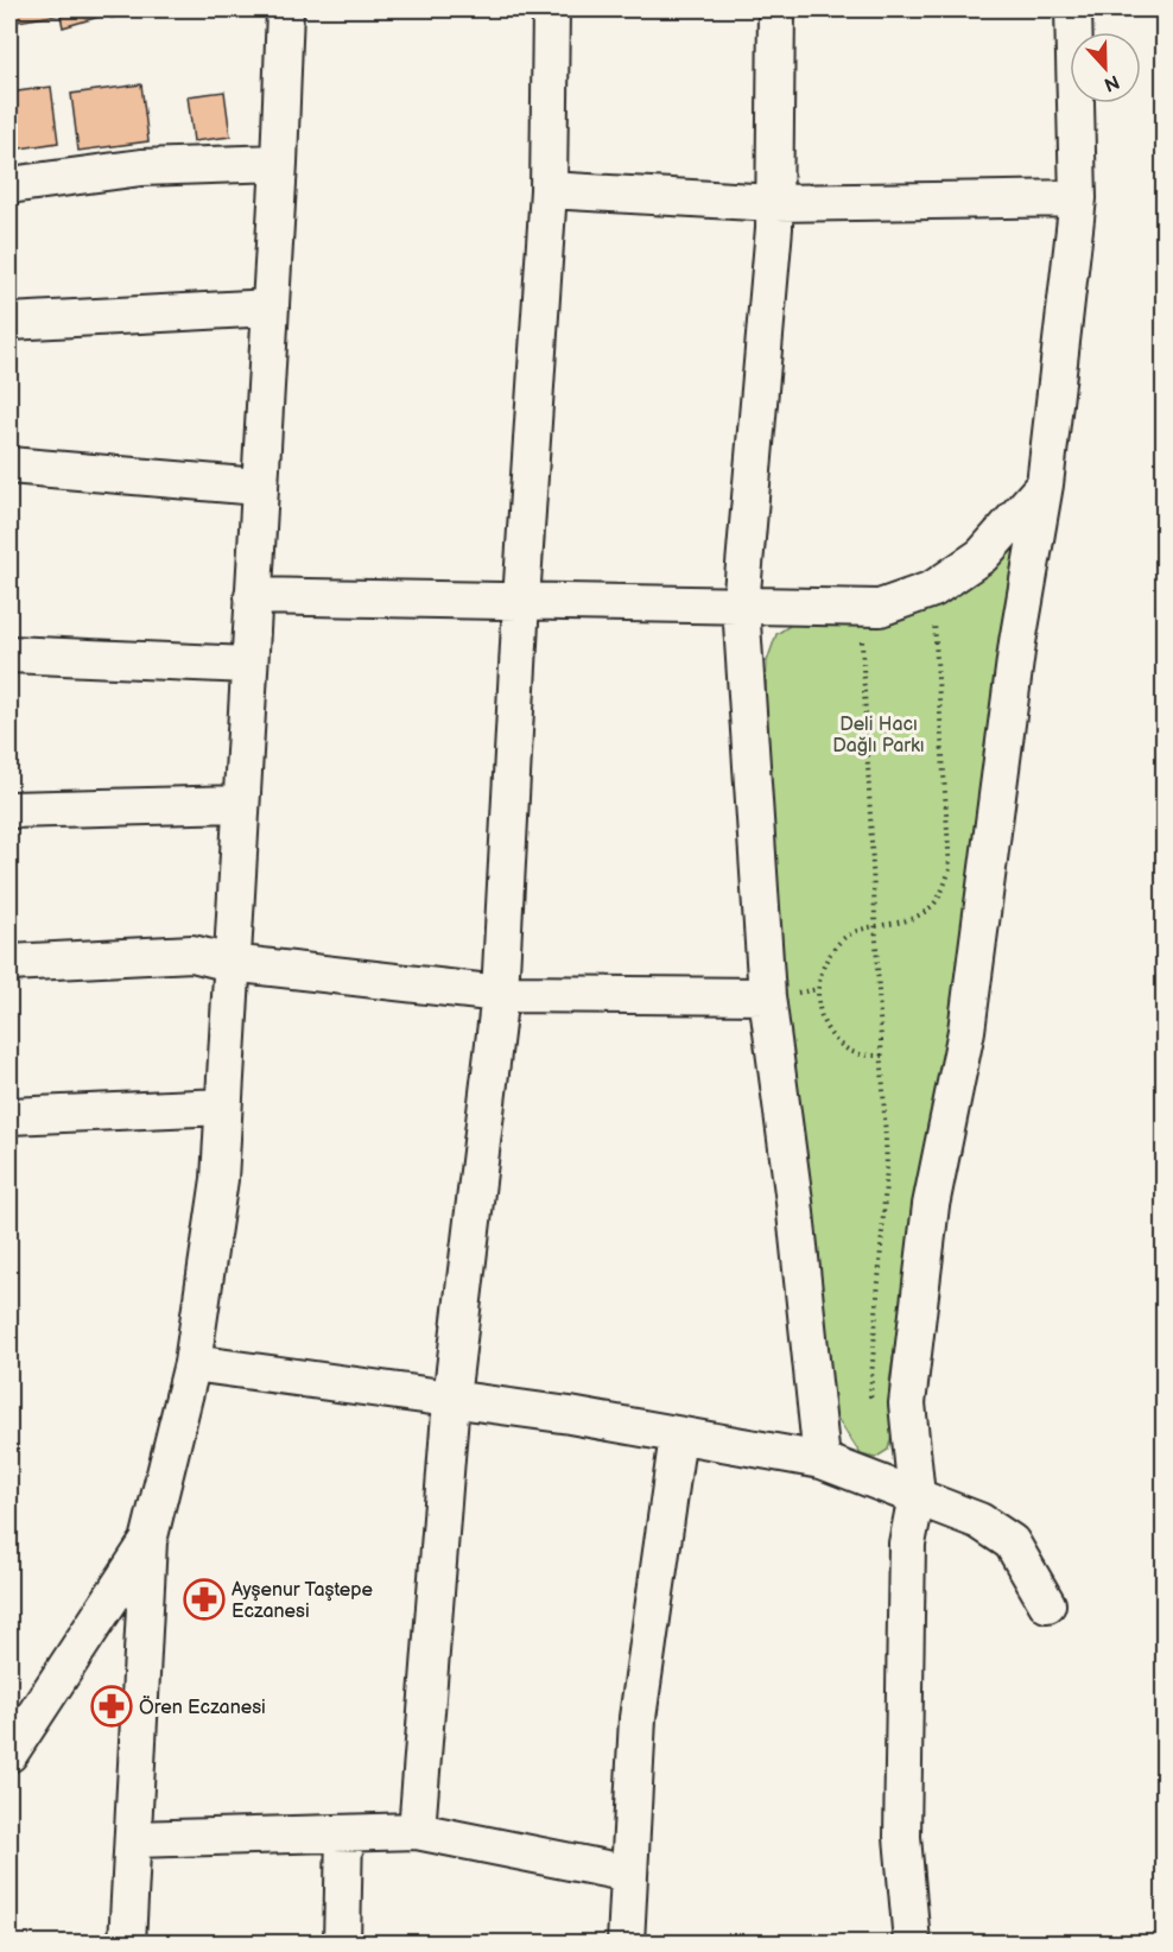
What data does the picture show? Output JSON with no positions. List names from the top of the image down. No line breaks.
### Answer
{"parks":["Deli Hacı Dağlı Parkı"],"places":{"pharmacy":["Ayşenur Taştepe Eczanesi","Ören Eczanesi"]},"north":"bottom"}
